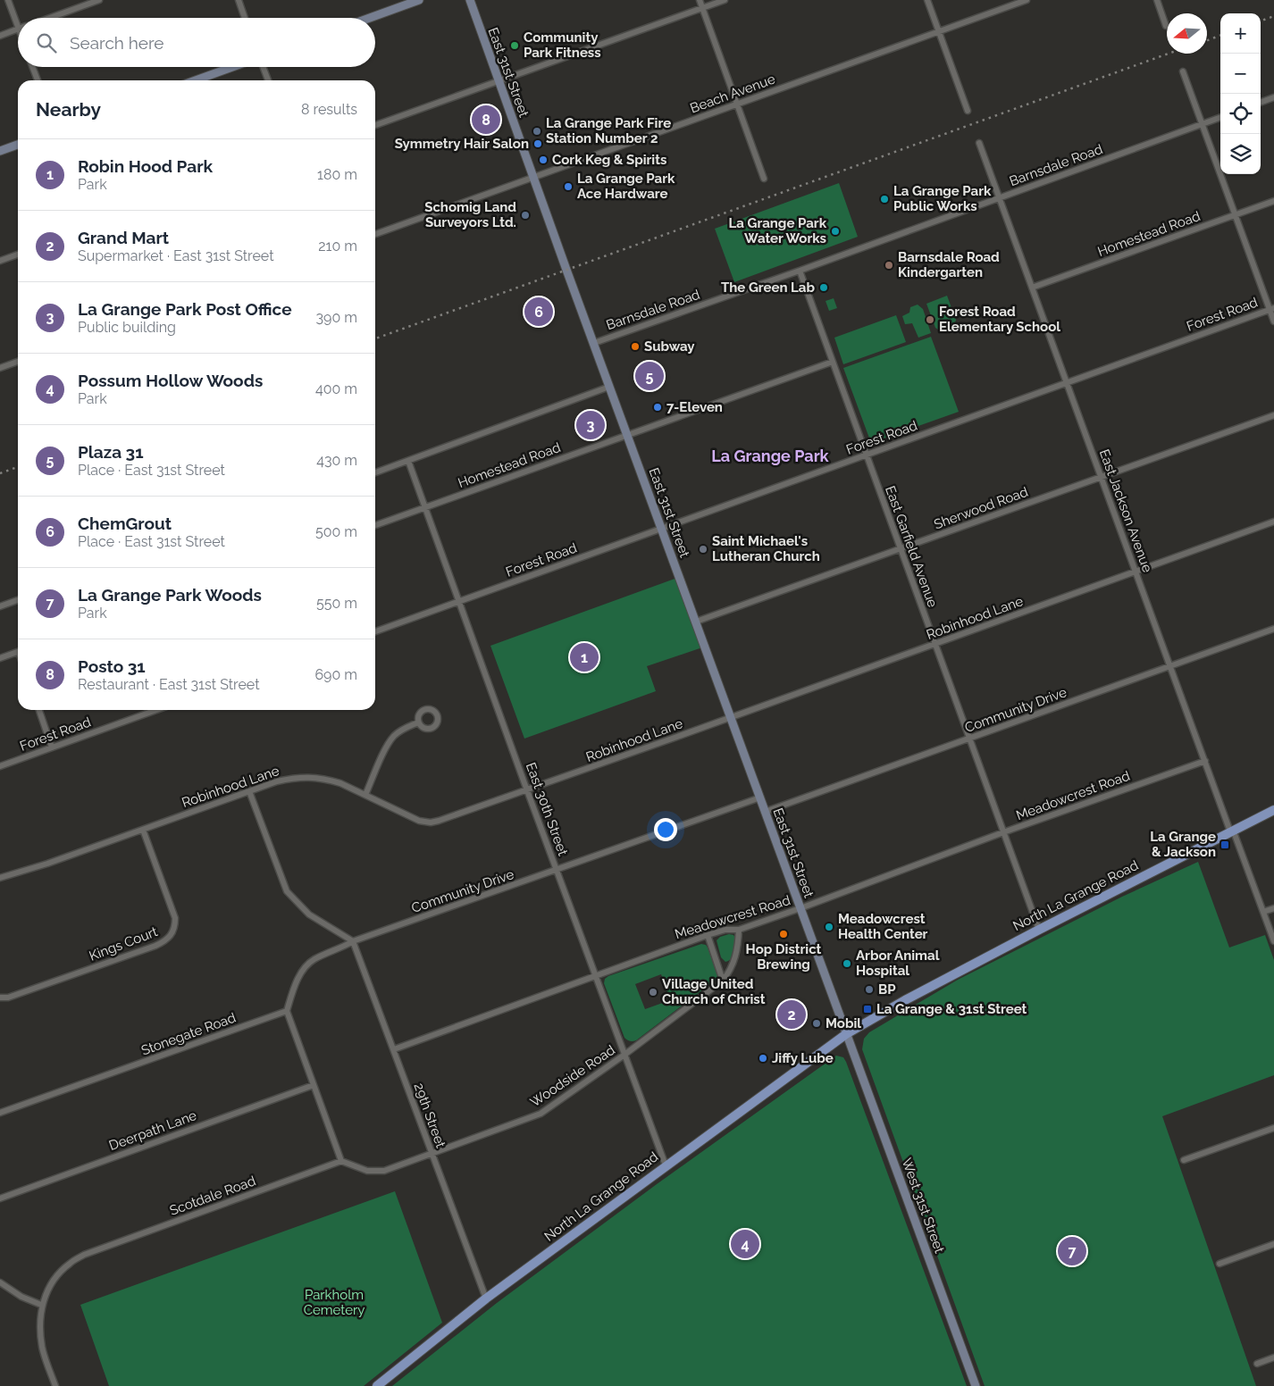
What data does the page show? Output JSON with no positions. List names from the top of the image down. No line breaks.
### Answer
{"streets":{"main road":["East 31st Street","North La Grange Road","West 31st Street"],"street":["Beach Avenue","Barnsdale Road","Homestead Road","Forest Road","Sherwood Road","East Jackson Avenue","East Garfield Avenue","Robinhood Lane","Community Drive","Meadowcrest Road","East 30th Street","Kings Court","Stonegate Road","Woodside Road","29th Street","Deerpath Lane","Scotdale Road"]},"crossings":[["East 31st Street","Beach Avenue"],["East 31st Street","Barnsdale Road"],["East 31st Street","Homestead Road"],["East 31st Street","Forest Road"],["East 31st Street","Sherwood Road"],["East 31st Street","Robinhood Lane"],["East 31st Street","Community Drive"],["East 31st Street","Meadowcrest Road"],["East 31st Street","North La Grange Road"],["East 31st Street","West 31st Street"],["Barnsdale Road","East Jackson Avenue"],["Barnsdale Road","East Garfield Avenue"],["Homestead Road","East Jackson Avenue"],["Homestead Road","East Garfield Avenue"],["Homestead Road","East 30th Street"],["Forest Road","East Jackson Avenue"],["Forest Road","East Garfield Avenue"],["Forest Road","East 30th Street"],["Sherwood Road","East Jackson Avenue"],["Sherwood Road","East Garfield Avenue"],["East Jackson Avenue","Robinhood Lane"],["East Jackson Avenue","Community Drive"],["East Jackson Avenue","Meadowcrest Road"],["East Jackson Avenue","North La Grange Road"],["East Garfield Avenue","Robinhood Lane"],["East Garfield Avenue","Community Drive"],["East Garfield Avenue","Meadowcrest Road"],["East Garfield Avenue","North La Grange Road"],["Robinhood Lane","East 30th Street"],["Robinhood Lane","Kings Court"],["Community Drive","East 30th Street"],["Community Drive","29th Street"],["Meadowcrest Road","East 30th Street"],["Meadowcrest Road","Woodside Road"],["Meadowcrest Road","29th Street"],["East 30th Street","North La Grange Road"],["East 30th Street","Woodside Road"],["North La Grange Road","29th Street"],["North La Grange Road","West 31st Street"],["Woodside Road","29th Street"],["Woodside Road","Scotdale Road"]],"districts":["La Grange Park"],"parks":["Parkholm Cemetery"],"places":{"other":["Community Park Fitness","La Grange Park Fire Station Number 2","Symmetry Hair Salon","Cork Keg & Spirits","La Grange Park Ace Hardware","La Grange Park Public Works","Schomig Land Surveyors Ltd.","La Grange Park Water Works","Barnsdale Road Kindergarten","The Green Lab","Forest Road Elementary School","Subway","7-Eleven","Saint Michael's Lutheran Church","Meadowcrest Health Center","Hop District Brewing","Arbor Animal Hospital","BP","Village United Church of Christ","Mobil","Jiffy Lube"],"transit":["La Grange & Jackson","La Grange & 31st Street"]},"north":"left","page":{"map_buttons":["+","−"],"search":"Search here","heading":["Nearby","8 results"],"pins":["8","6","5","3","1","2","4","7"],"list":[{"mark":"1","name":"Robin Hood Park","note":"Park","value":"180 m"},{"mark":"2","name":"Grand Mart","note":"Supermarket · East 31st Street","value":"210 m"},{"mark":"3","name":"La Grange Park Post Office","note":"Public building","value":"390 m"},{"mark":"4","name":"Possum Hollow Woods","note":"Park","value":"400 m"},{"mark":"5","name":"Plaza 31","note":"Place · East 31st Street","value":"430 m"},{"mark":"6","name":"ChemGrout","note":"Place · East 31st Street","value":"500 m"},{"mark":"7","name":"La Grange Park Woods","note":"Park","value":"550 m"},{"mark":"8","name":"Posto 31","note":"Restaurant · East 31st Street","value":"690 m"}]}}
